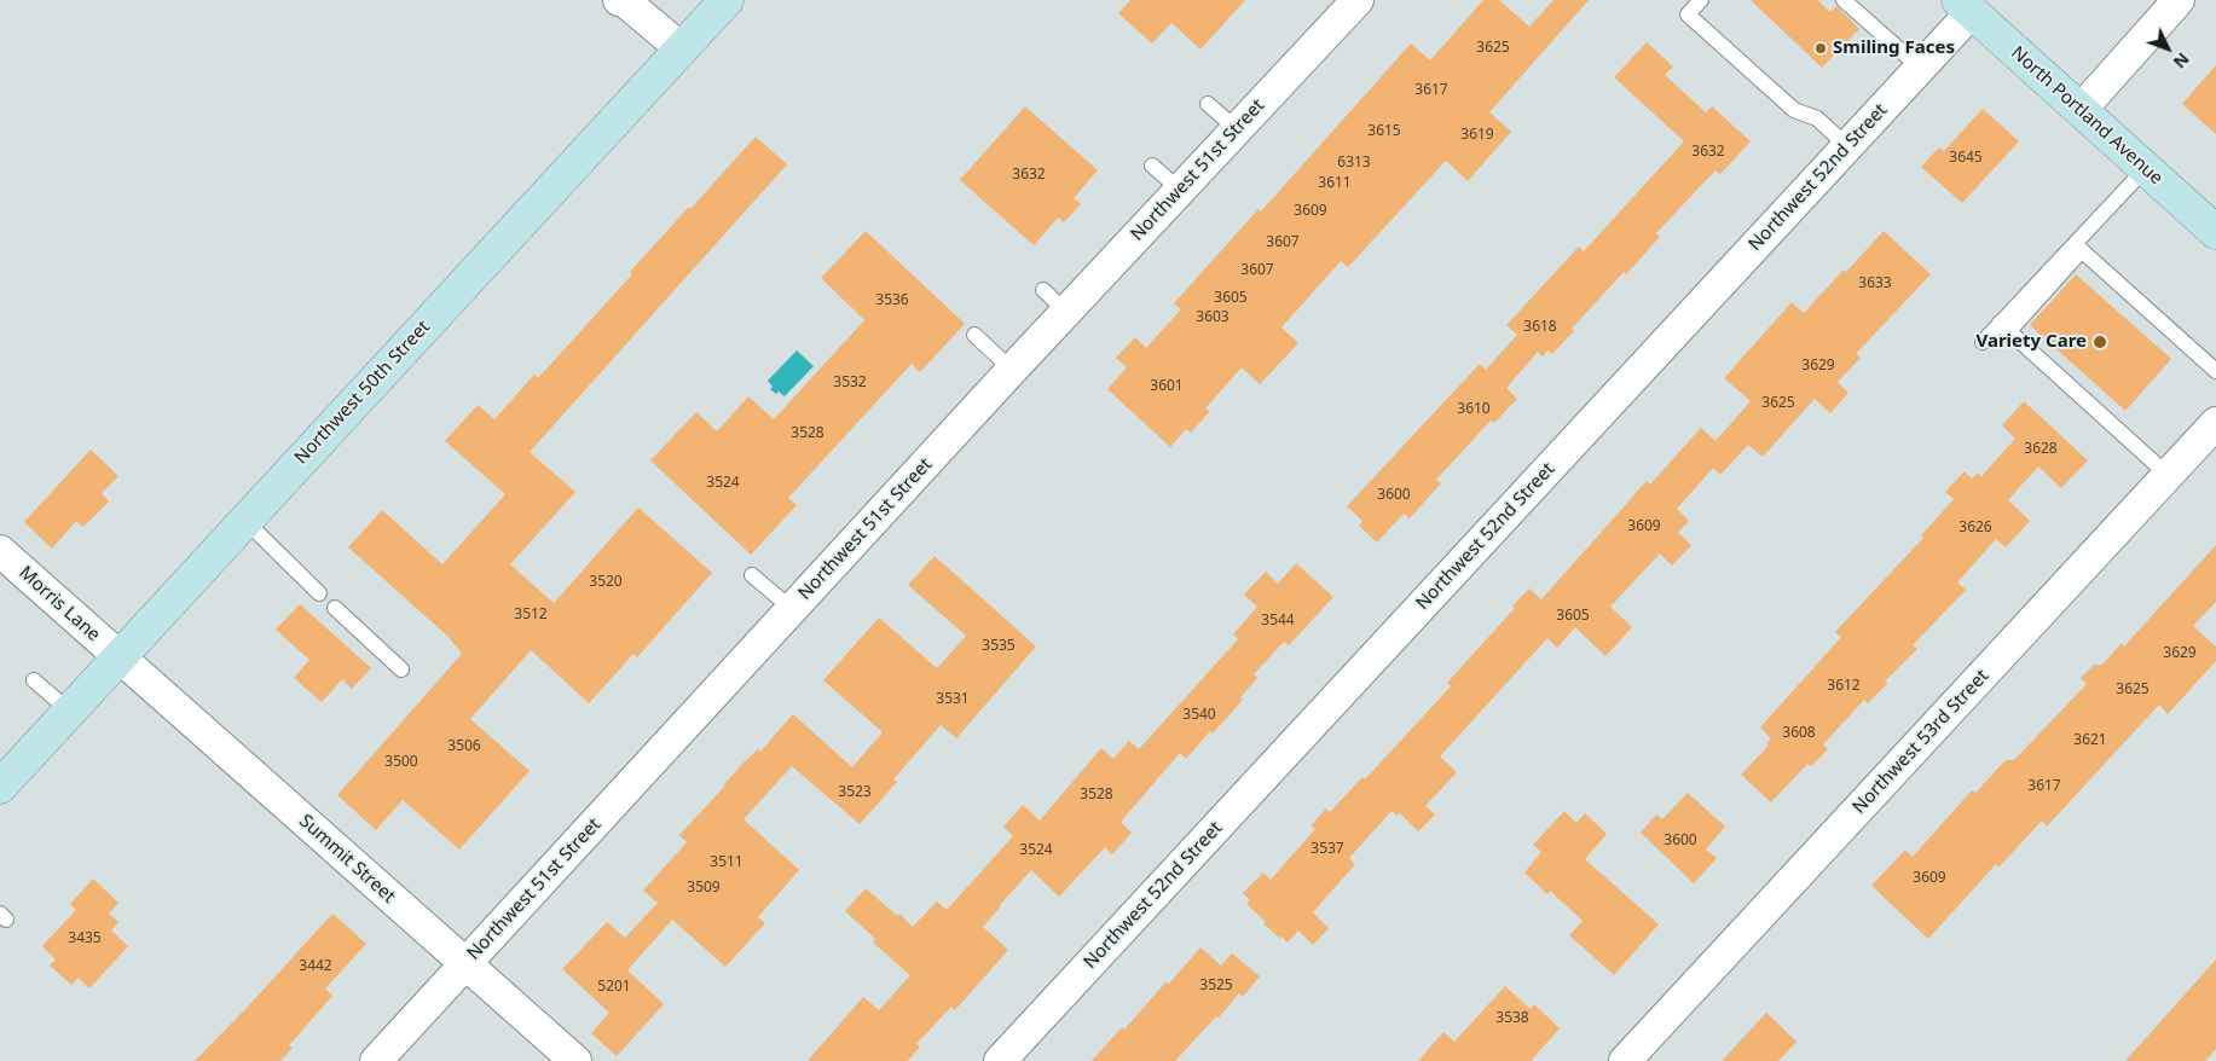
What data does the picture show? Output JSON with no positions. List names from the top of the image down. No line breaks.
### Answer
{"streets":{"main road":["North Portland Avenue","Northwest 50th Street"],"street":["Northwest 51st Street","Northwest 52nd Street","Morris Lane","Northwest 53rd Street","Summit Street"]},"crossings":[["North Portland Avenue","Northwest 52nd Street"],["Northwest 51st Street","Summit Street"],["Northwest 50th Street","Morris Lane"],["Northwest 50th Street","Summit Street"],["Morris Lane","Summit Street"]],"places":["Smiling Faces","Variety Care"],"house_numbers":["3625","3617","3615","3619","3632","3645","6313","3632","3611","3609","3607","3607","3633","3605","3536","3603","3618","3629","3532","3601","3625","3610","3528","3628","3524","3600","3609","3626","3520","3512","3605","3544","3535","3629","3612","3625","3531","3540","3608","3621","3506","3500","3617","3523","3528","3600","3537","3524","3511","3609","3509","3435","3442","3525","5201","3538"],"north":"bottom right"}
